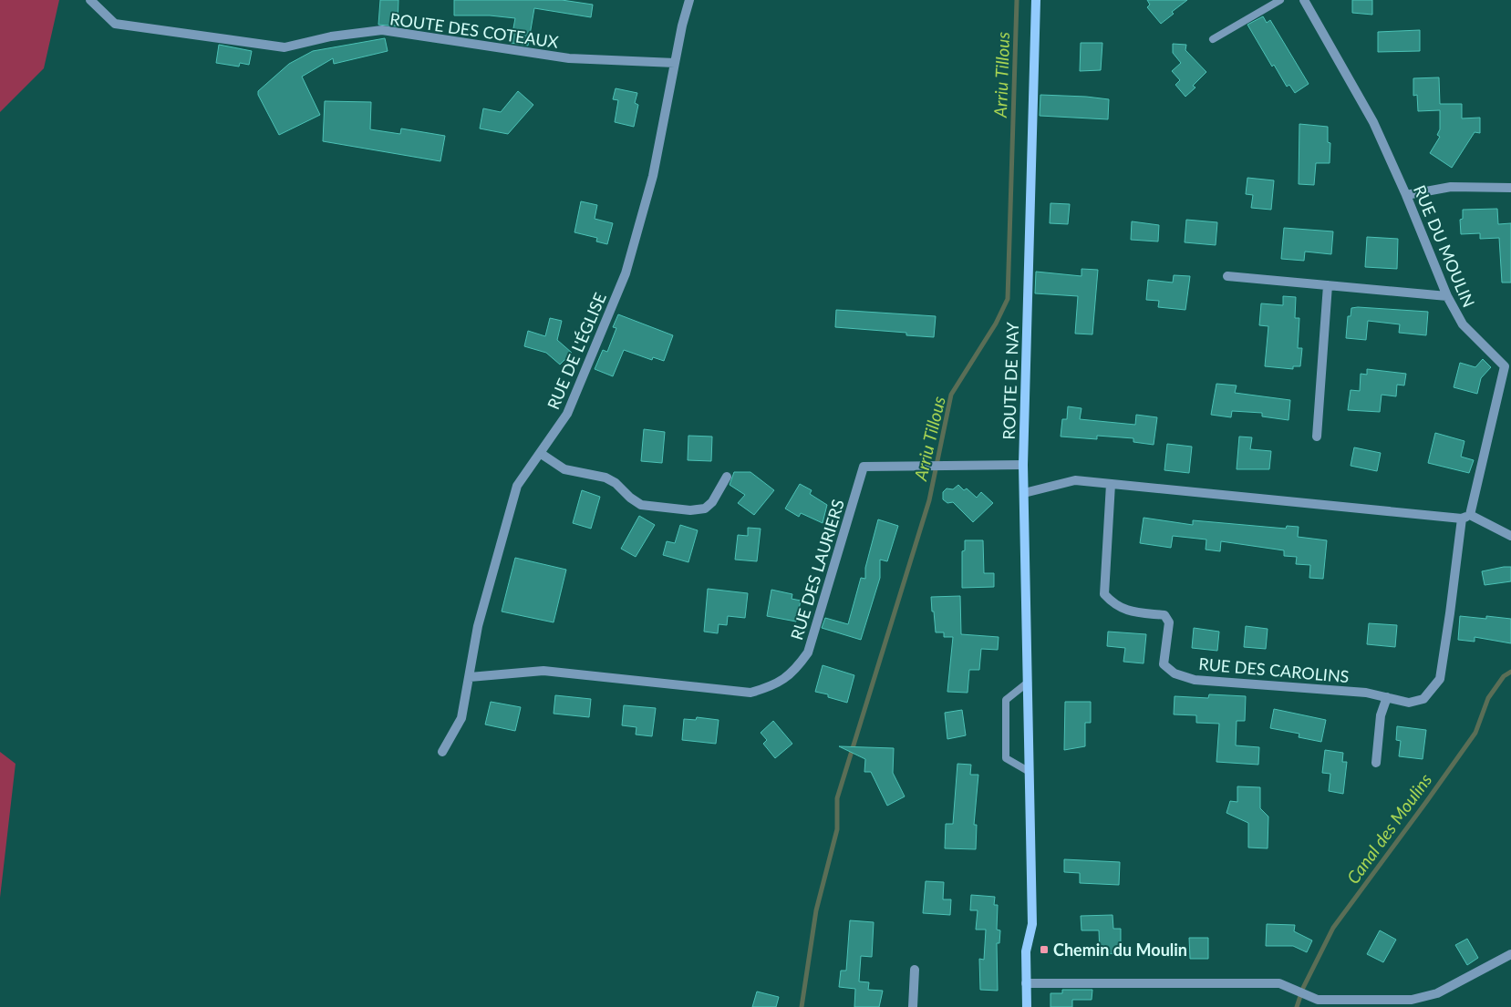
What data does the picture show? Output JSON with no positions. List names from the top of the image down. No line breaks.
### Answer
{"streets":{"main road":["ROUTE DE NAY"],"street":["ROUTE DES COTEAUX","RUE DU MOULIN","RUE DE L'ÉGLISE","RUE DES LAURIERS","RUE DES CAROLINS"]},"crossings":[["ROUTE DES COTEAUX","RUE DE L'ÉGLISE"],["RUE DU MOULIN","RUE DES CAROLINS"],["RUE DE L'ÉGLISE","RUE DES LAURIERS"],["ROUTE DE NAY","RUE DES LAURIERS"]],"water":["Arriu Tillous","Canal des Moulins"],"places":{"transit":["Chemin du Moulin"]}}
